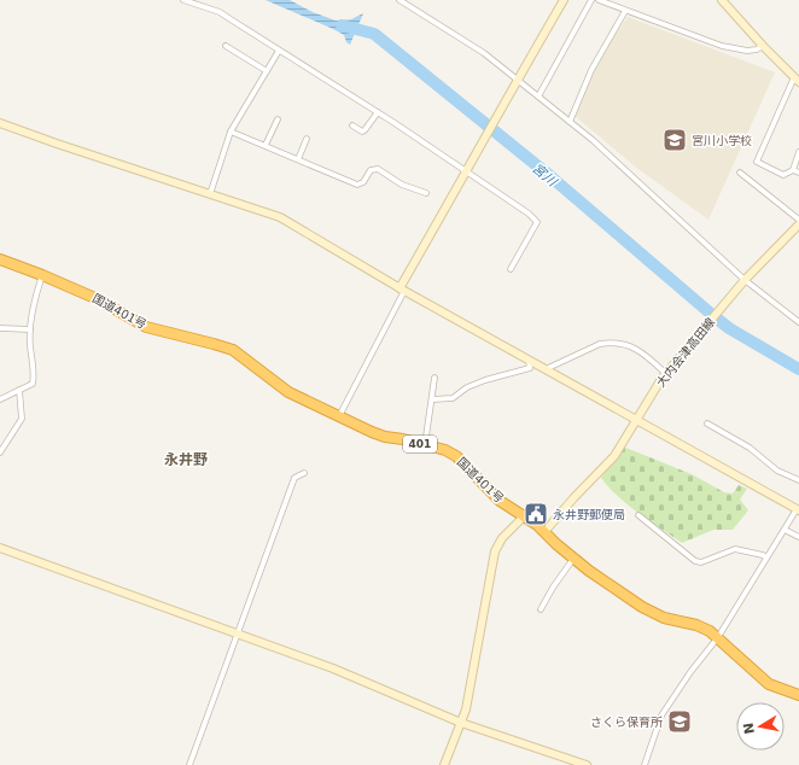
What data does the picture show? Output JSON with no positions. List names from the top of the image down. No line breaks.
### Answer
{"streets":{"highway":["国道401号","401"],"street":["大内会津高田線"]},"crossings":[["国道401号","大内会津高田線"]],"districts":["永井野"],"water":["宮川"],"places":{"school or university":["宮川小学校","さくら保育所"],"public building":["永井野郵便局"]},"north":"left"}
